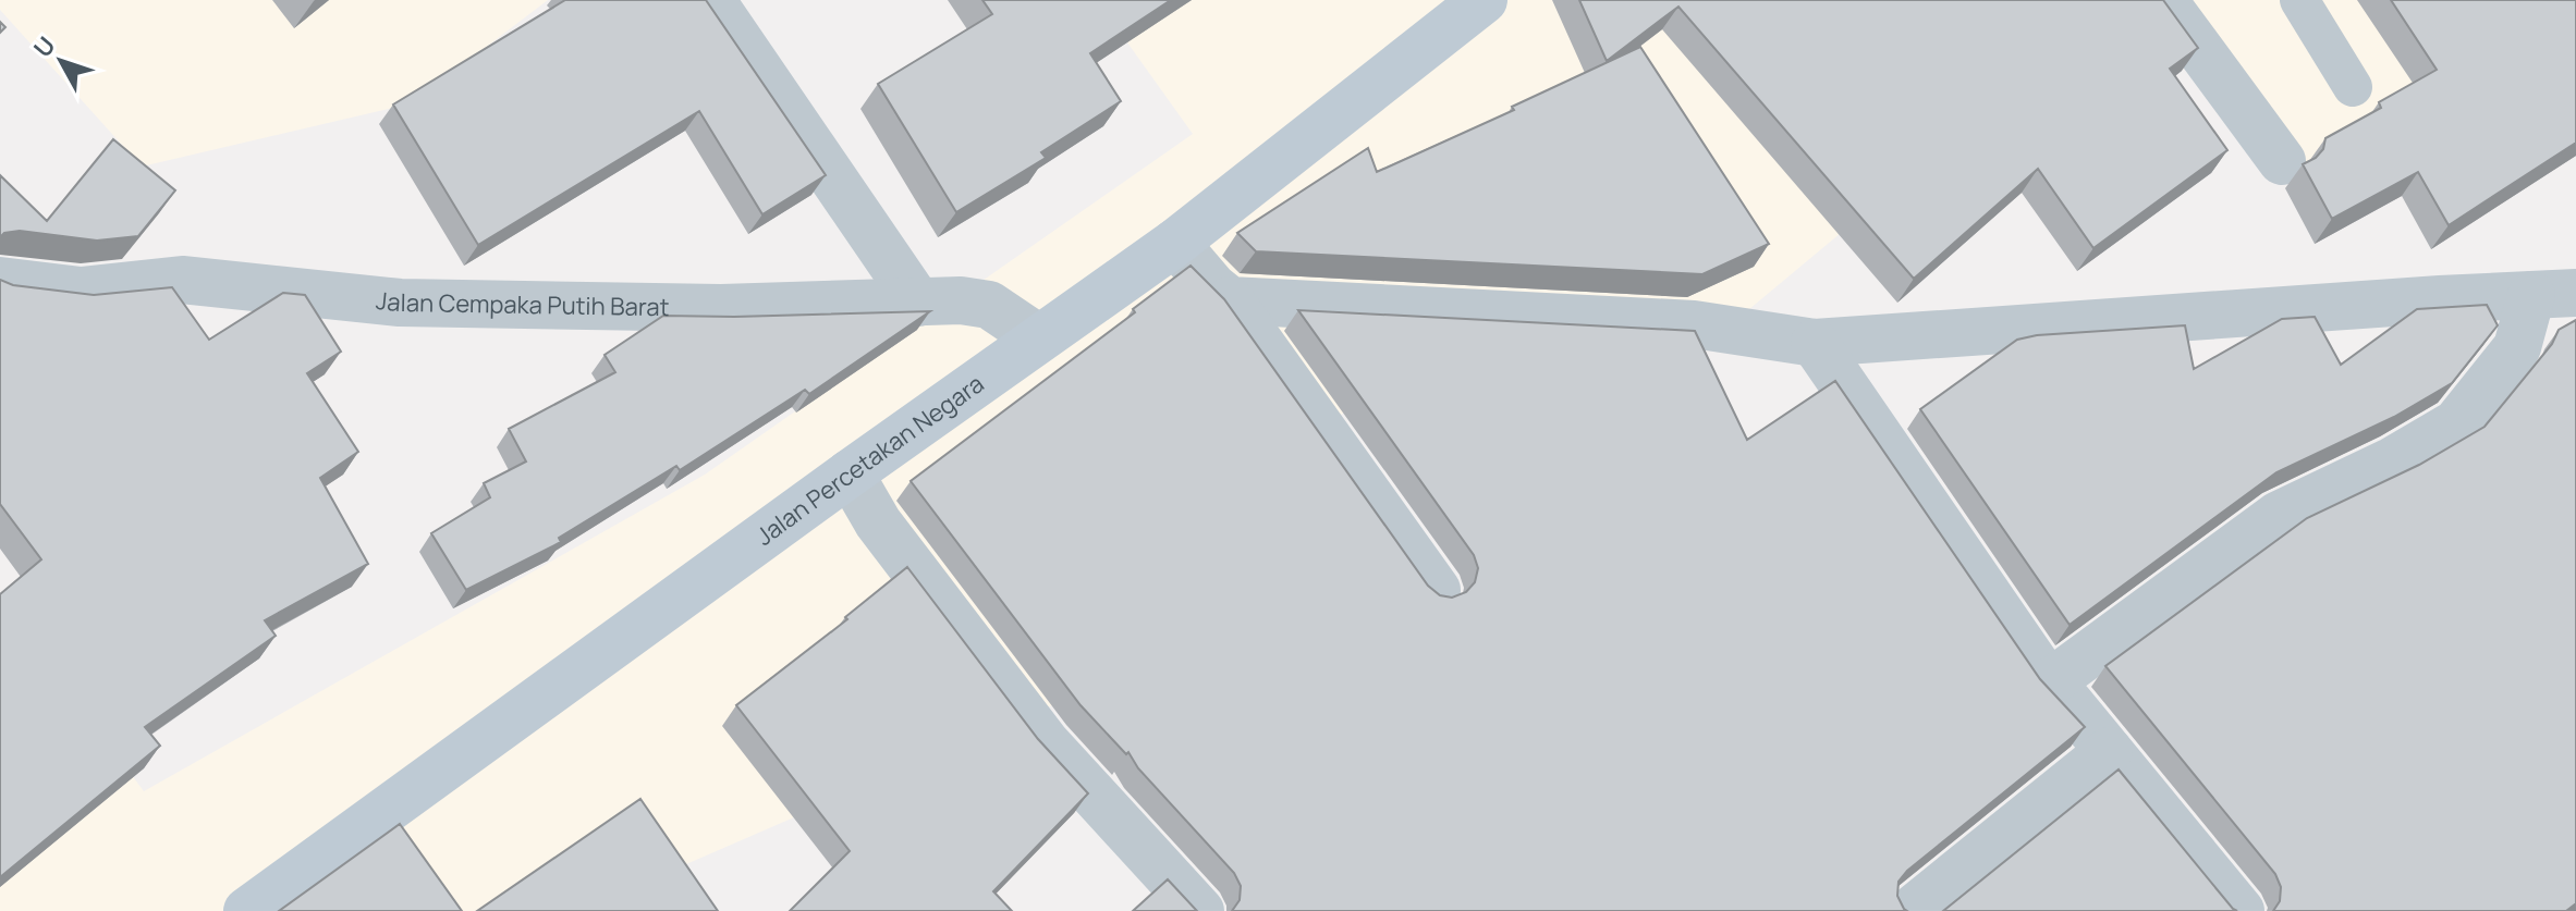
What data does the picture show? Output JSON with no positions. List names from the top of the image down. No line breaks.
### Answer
{"streets":{"main road":["Jalan Percetakan Negara"],"street":["Jalan Cempaka Putih Barat"]},"crossings":[["Jalan Cempaka Putih Barat","Jalan Percetakan Negara"]],"north":"top left"}
